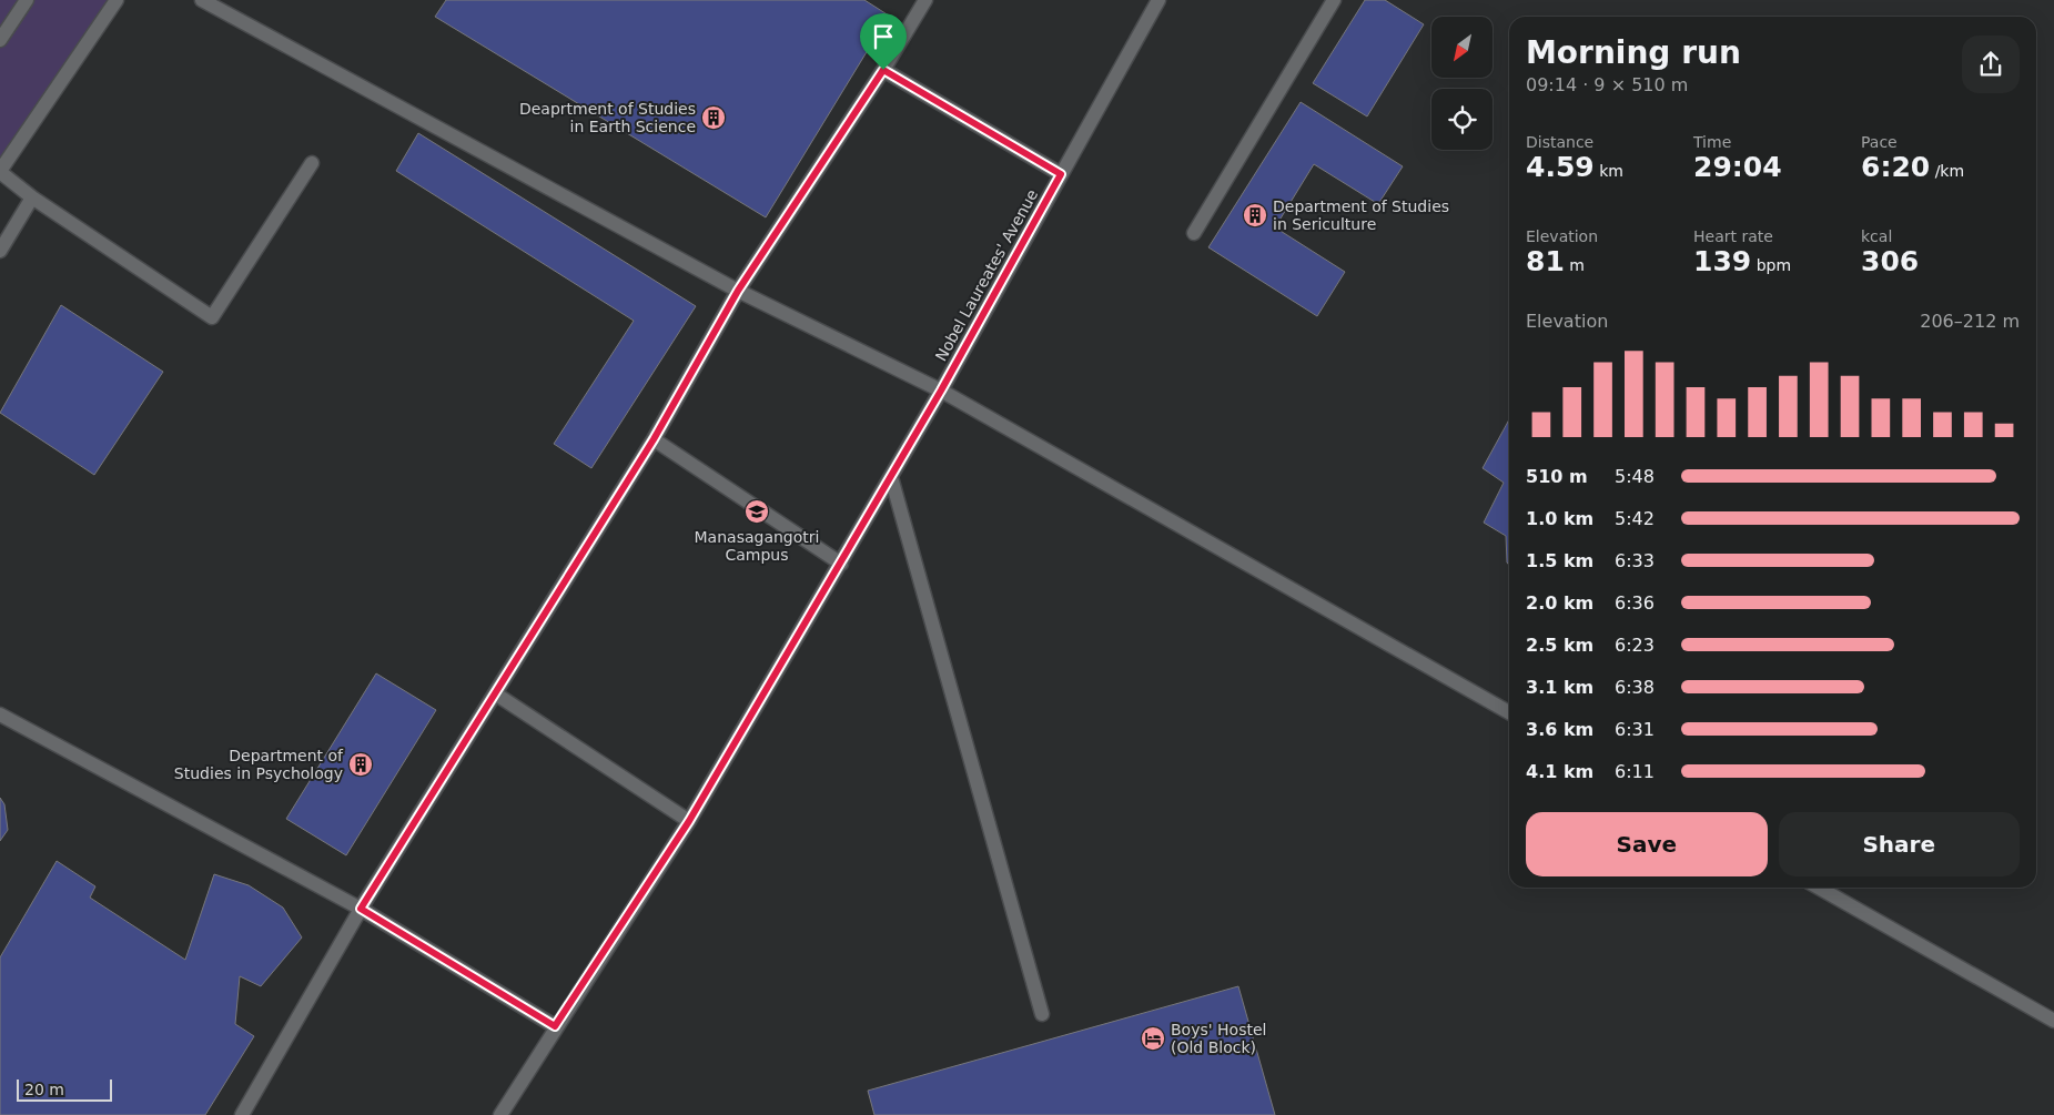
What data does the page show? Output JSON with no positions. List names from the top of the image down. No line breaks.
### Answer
{"streets":{"lane":["Nobel Laureates' Avenue"]},"places":{"building":["Deaprtment of Studies in Earth Science","Department of Studies in Sericulture","Department of Studies in Psychology"],"school or university":["Manasagangotri Campus"],"hotel":["Boys' Hostel (Old Block)"]},"scale_bar":"20 m","north":"bottom left","page":{"heading":["Morning run","09:14 · 9 × 510 m"],"stats":[["Distance","4.59 km"],["Time","29:04"],["Pace","6:20 /km"],["Elevation","81 m"],["Heart rate","139 bpm"],["kcal","306"]],"chart":["Elevation","206–212 m"],"list":[{"name":"510 m","note":"5:48"},{"name":"1.0 km","note":"5:42"},{"name":"1.5 km","note":"6:33"},{"name":"2.0 km","note":"6:36"},{"name":"2.5 km","note":"6:23"},{"name":"3.1 km","note":"6:38"},{"name":"3.6 km","note":"6:31"},{"name":"4.1 km","note":"6:11"}],"buttons":["Save","Share"],"scale":"20 m"}}
